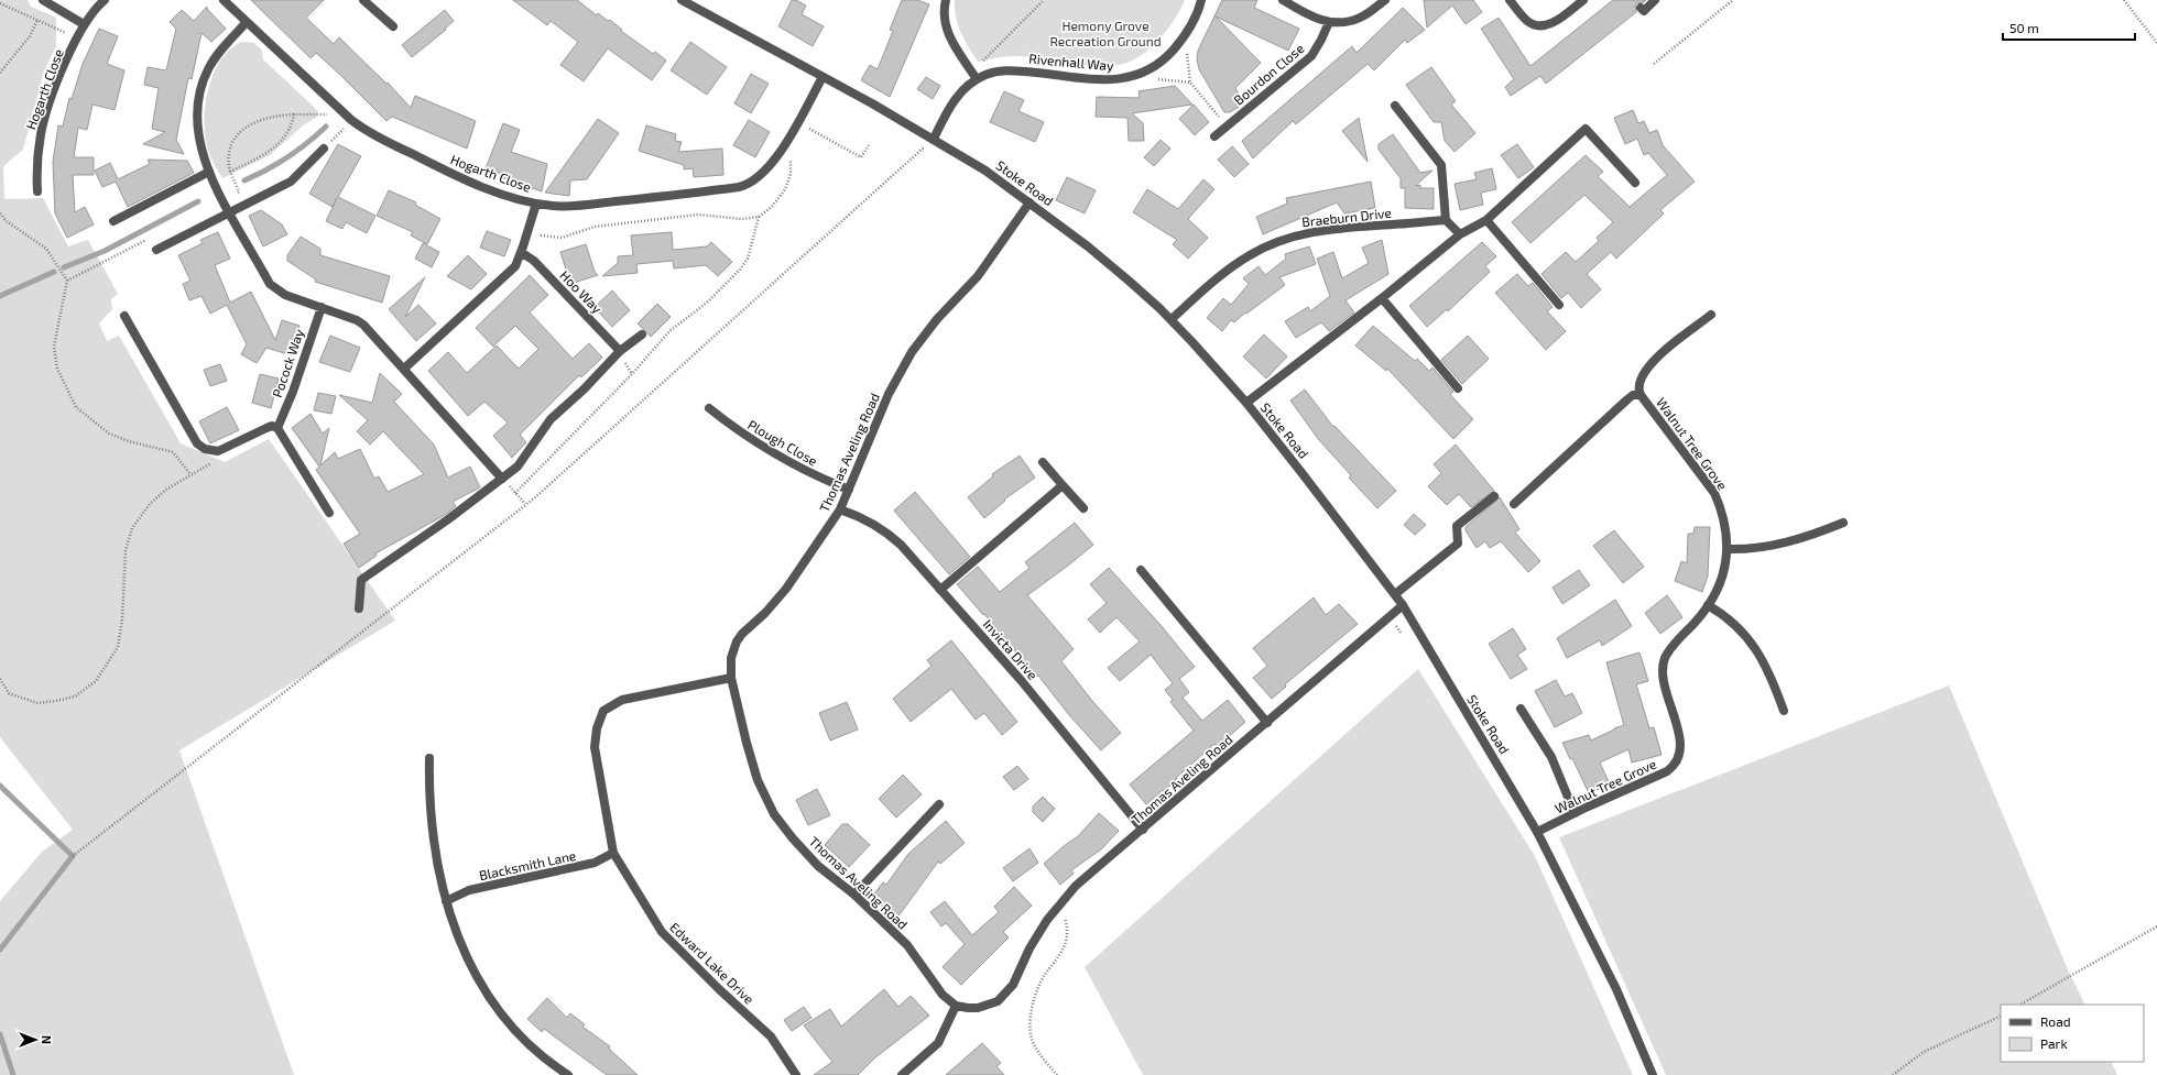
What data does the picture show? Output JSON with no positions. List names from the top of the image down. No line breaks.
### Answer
{"streets":{"street":["Rivenhall Way","Bourdon Close","Hogarth Close","Stoke Road","Braeburn Drive","Hoo Way","Pocock Way","Plough Close","Walnut Tree Grove","Thomas Aveling Road","Invicta Drive","Blacksmith Lane","Edward Lake Drive"]},"crossings":[["Rivenhall Way","Stoke Road"],["Hogarth Close","Stoke Road"],["Stoke Road","Braeburn Drive"],["Stoke Road","Walnut Tree Grove"],["Stoke Road","Thomas Aveling Road"],["Plough Close","Thomas Aveling Road"],["Thomas Aveling Road","Invicta Drive"],["Thomas Aveling Road","Edward Lake Drive"],["Blacksmith Lane","Edward Lake Drive"]],"parks":["Hemony Grove Recreation Ground"],"legend":["Road","Park"],"scale_bar":"50 m","north":"right"}
